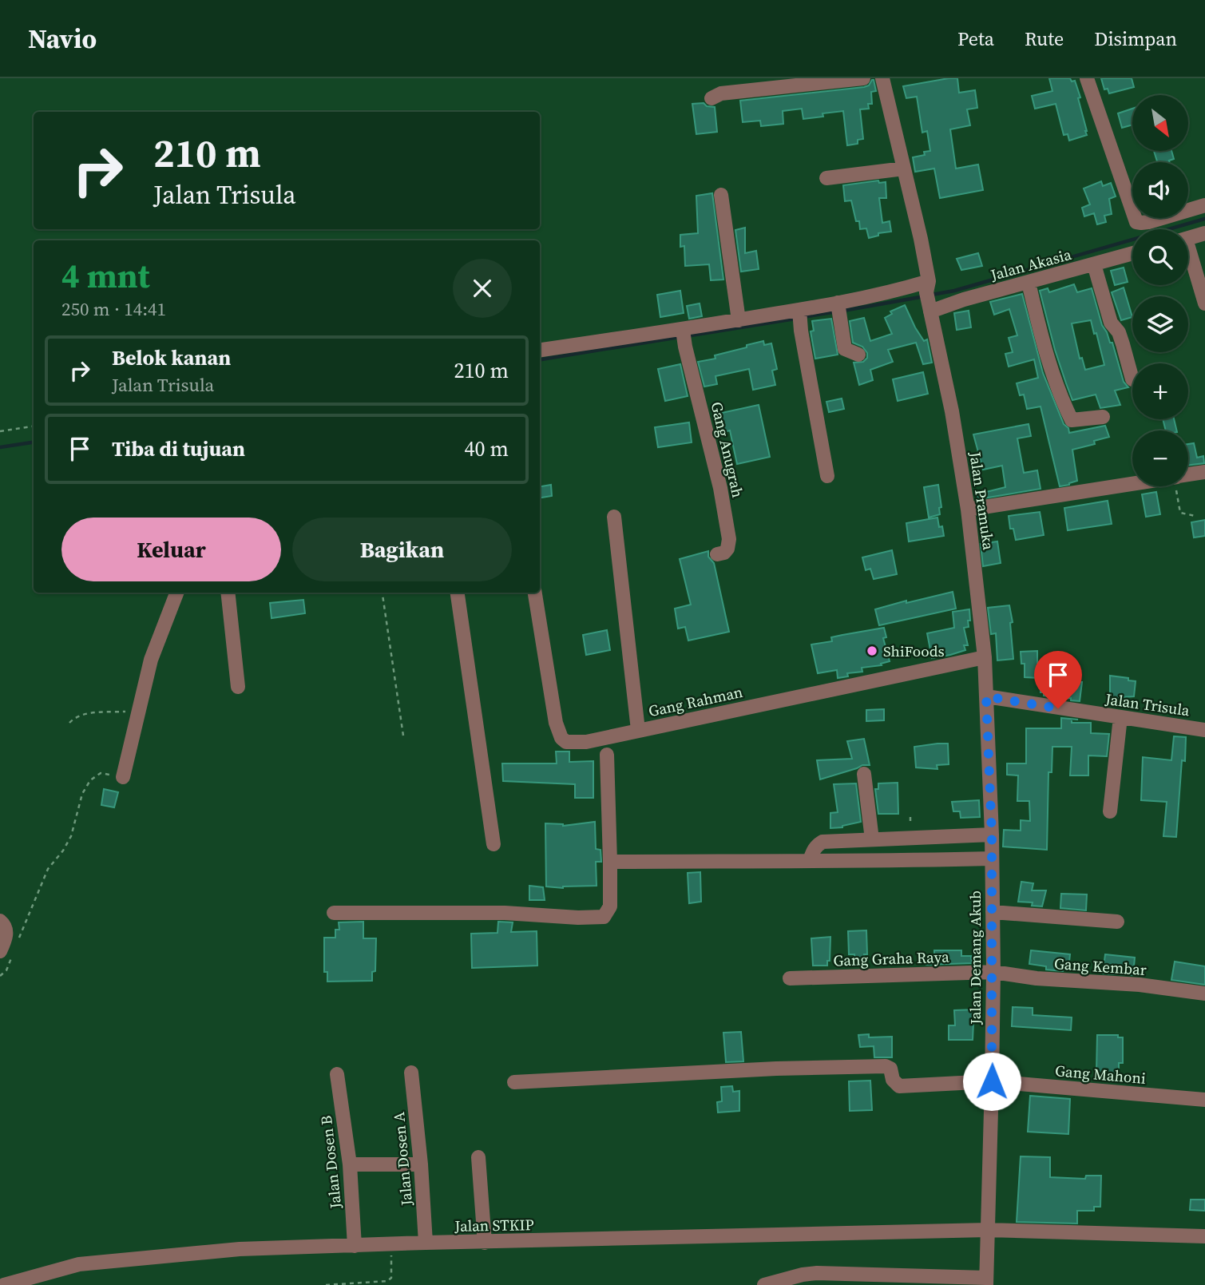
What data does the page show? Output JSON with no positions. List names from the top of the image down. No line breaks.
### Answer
{"streets":{"street":["Jalan Akasia","Gang Anugrah","Jalan Pramuka","Gang Rahman","Jalan Trisula","Jalan Demang Akub","Gang Graha Raya","Gang Kembar","Gang Mahoni","Jalan Dosen A","Jalan Dosen B","Jalan STKIP"]},"crossings":[["Jalan Akasia","Gang Anugrah"],["Jalan Akasia","Jalan Pramuka"],["Jalan Pramuka","Gang Rahman"],["Jalan Pramuka","Jalan Trisula"],["Jalan Pramuka","Jalan Demang Akub"],["Jalan Trisula","Jalan Demang Akub"],["Jalan Demang Akub","Gang Graha Raya"],["Jalan Demang Akub","Gang Kembar"],["Jalan Demang Akub","Gang Mahoni"],["Jalan Demang Akub","Jalan STKIP"],["Gang Graha Raya","Gang Kembar"],["Jalan Dosen A","Jalan STKIP"],["Jalan Dosen B","Jalan STKIP"]],"places":["ShiFoods"],"north":"bottom right","page":{"header":"Navio","nav":["Peta","Rute","Disimpan"],"map_buttons":["+","−"],"turn":["210 m","Jalan Trisula"],"heading":["4 mnt","250 m · 14:41"],"list":[{"name":"Belok kanan","note":"Jalan Trisula","value":"210 m"},{"name":"Tiba di tujuan","value":"40 m"}],"buttons":["Keluar","Bagikan"]}}
